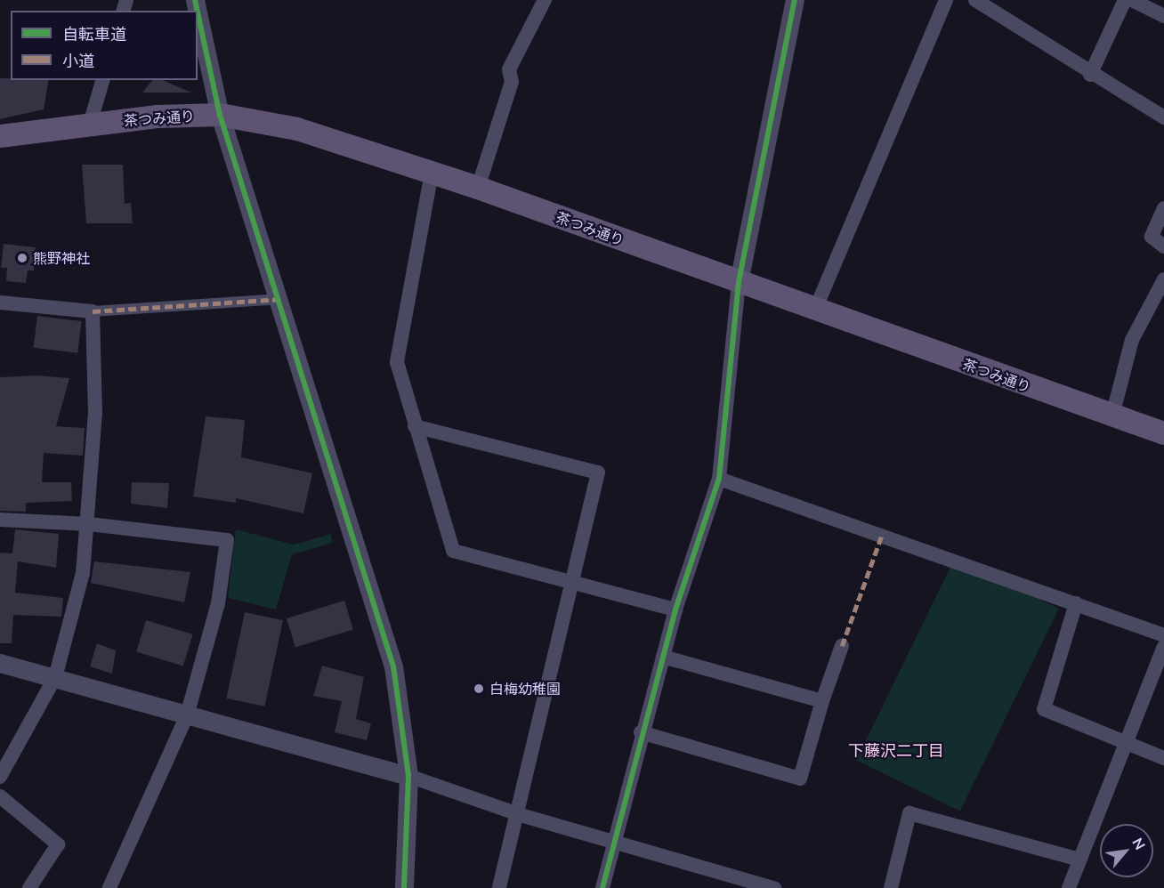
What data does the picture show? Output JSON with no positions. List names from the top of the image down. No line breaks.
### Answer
{"streets":{"main road":["茶つみ通り"]},"districts":["下藤沢二丁目"],"places":["熊野神社","白梅幼稚園"],"legend":["自転車道","小道"],"north":"top right"}
